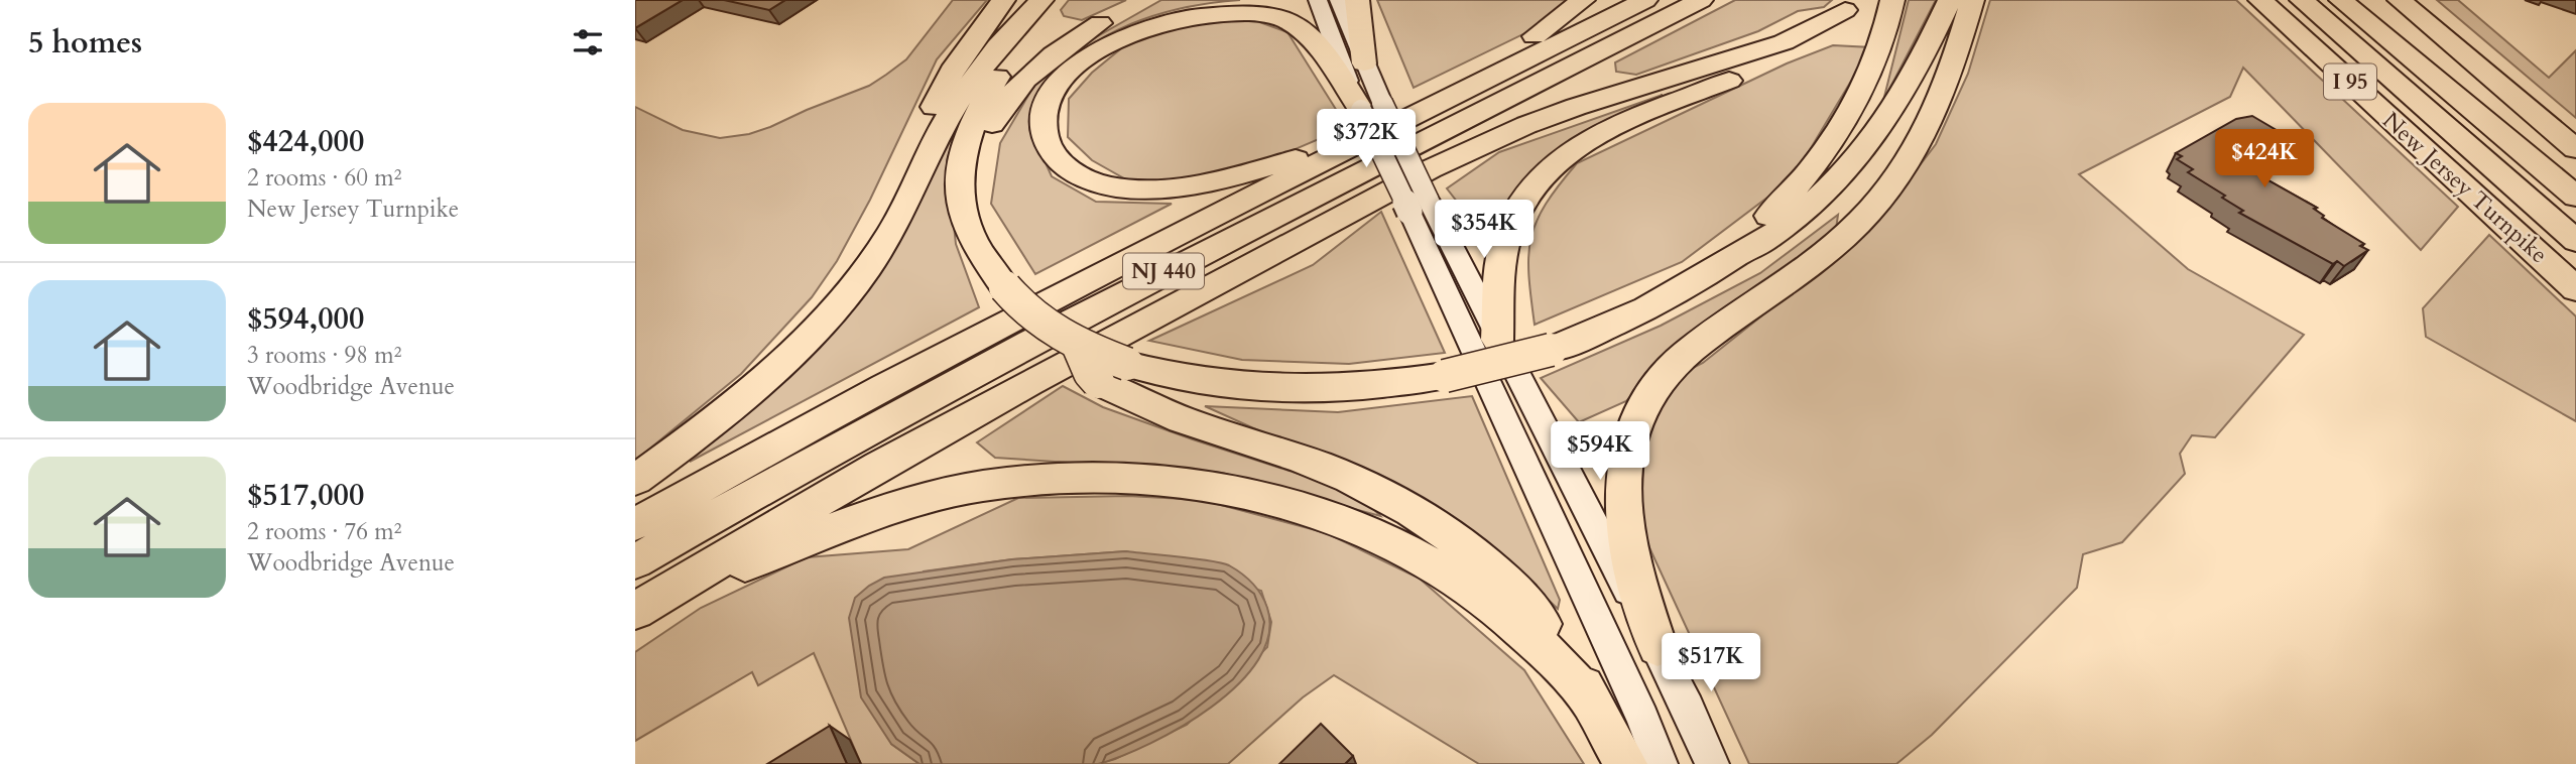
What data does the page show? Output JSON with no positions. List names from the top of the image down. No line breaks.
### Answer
{"streets":{"highway":["I 95","New Jersey Turnpike","NJ 440"]},"page":{"heading":"5 homes","list":[{"name":"$424,000","note":"2 rooms · 60 m² · New Jersey Turnpike"},{"name":"$594,000","note":"3 rooms · 98 m² · Woodbridge Avenue"},{"name":"$517,000","note":"2 rooms · 76 m² · Woodbridge Avenue"}],"price":["$372K","$424K","$354K","$594K","$517K"]}}
